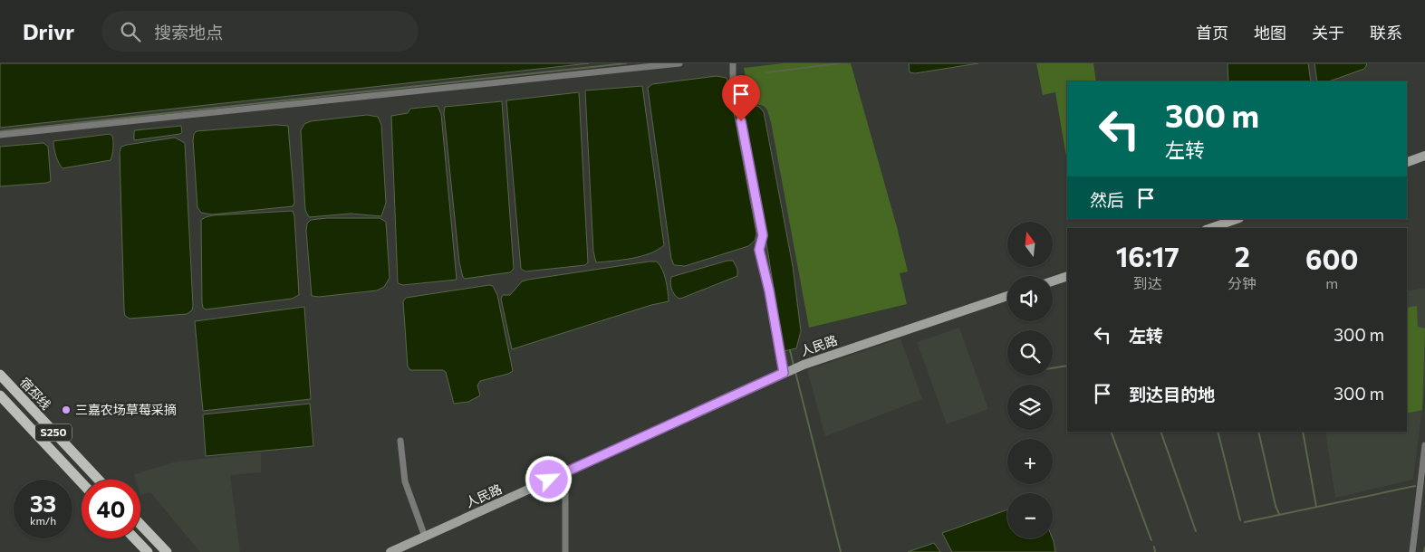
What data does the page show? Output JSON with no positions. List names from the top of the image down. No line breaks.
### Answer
{"streets":{"main road":["宿邳线","S250"],"street":["人民路"]},"places":["三嘉农场草莓采摘"],"north":"top","page":{"header":"Drivr","search":"搜索地点","nav":["首页","地图","关于","联系"],"turn":["300 m","左转"],"then":"然后","map_buttons":["+","−"],"eta":["16:17","到达","2","分钟","600","m"],"list":[{"name":"左转","value":"300 m"},{"name":"到达目的地","value":"300 m"}],"speed":"33 km/h","limit":"40"}}
